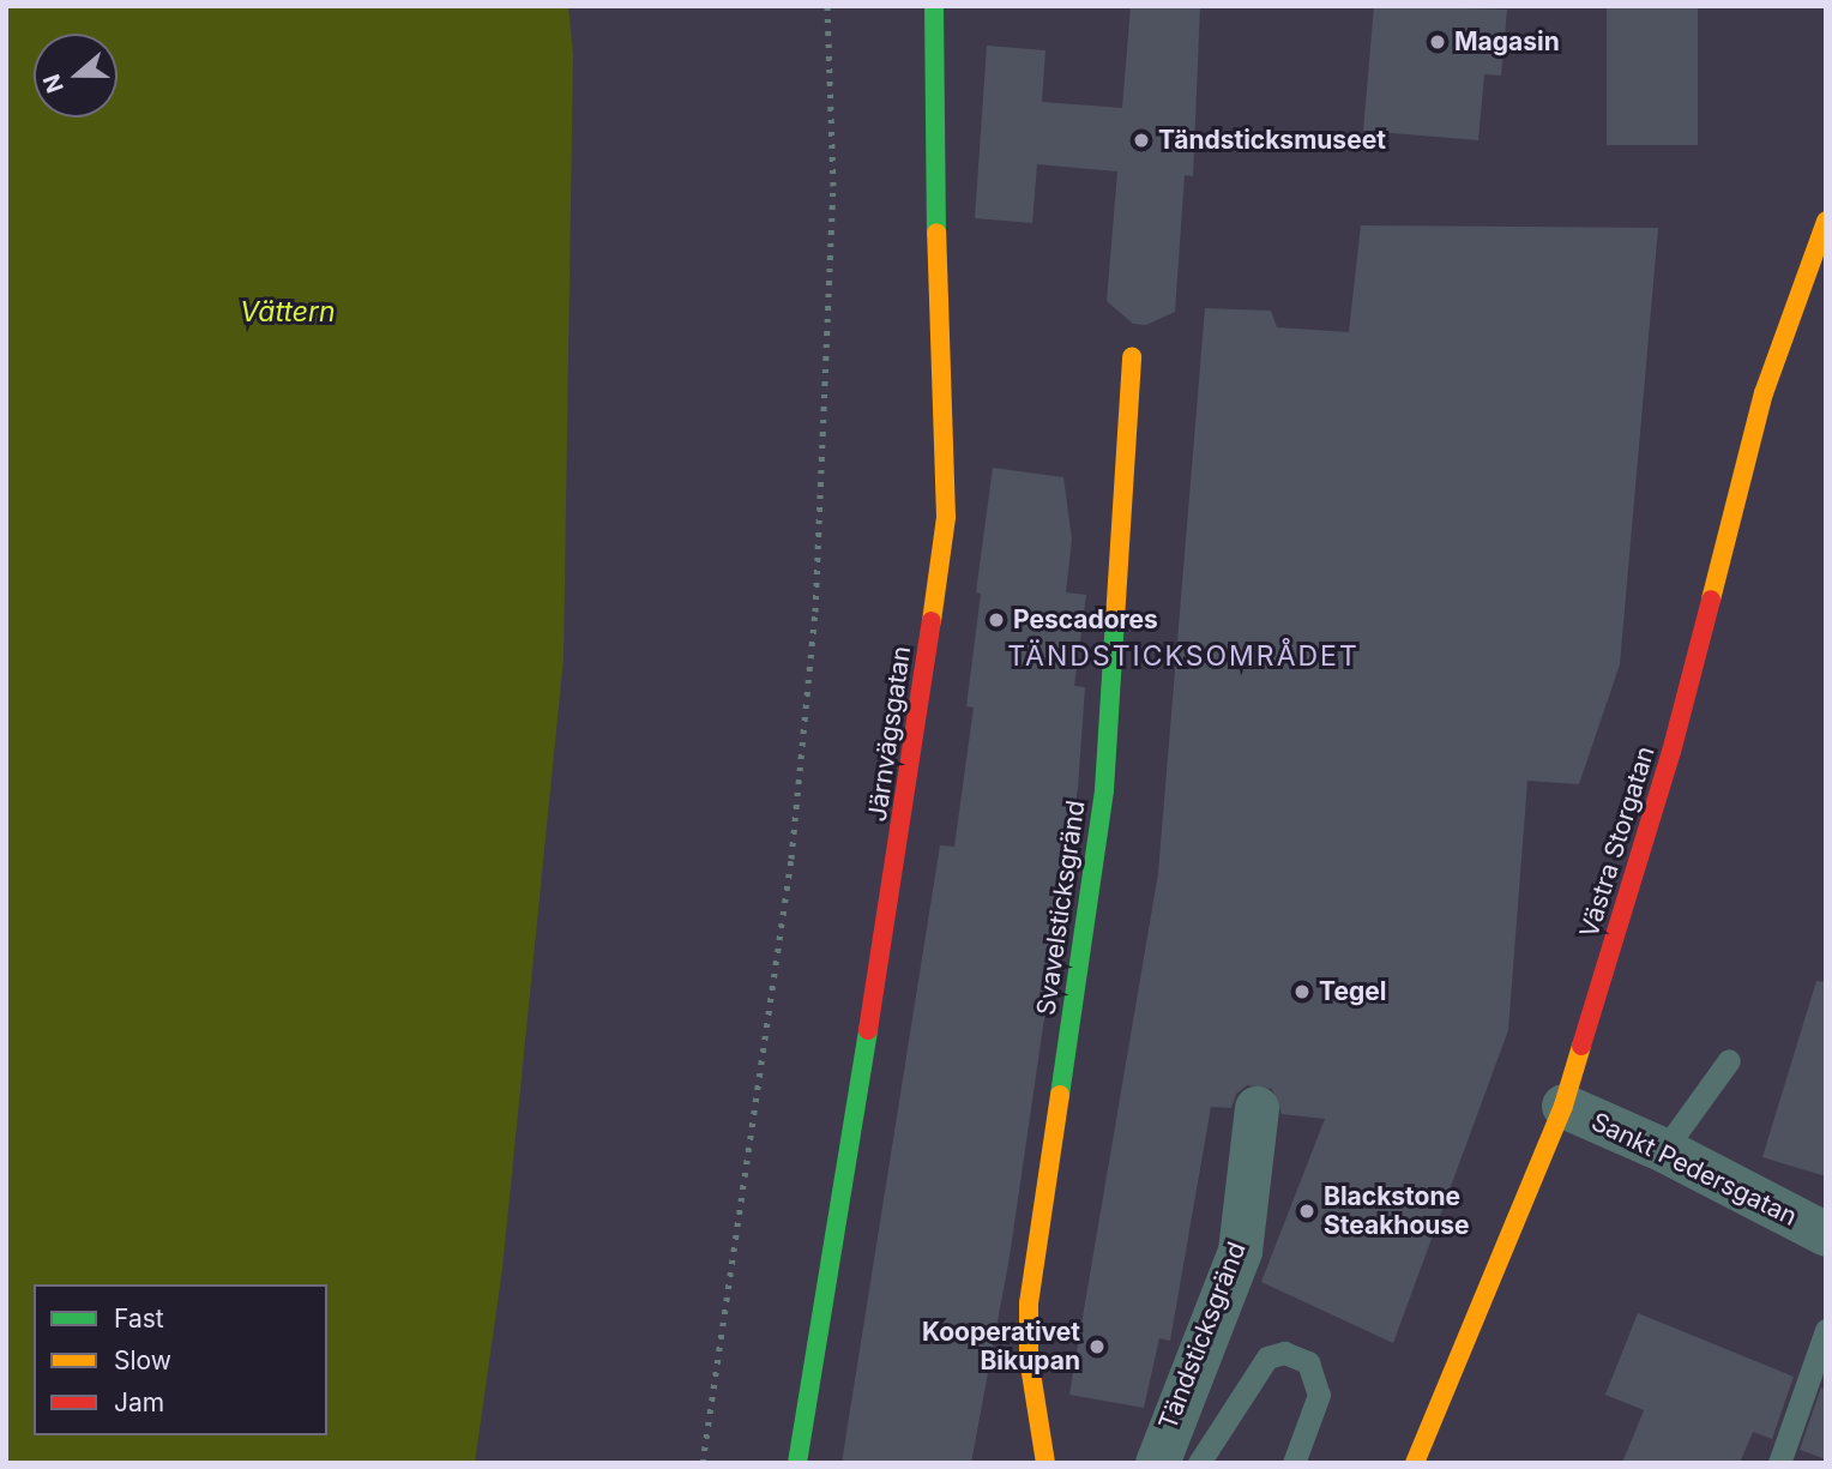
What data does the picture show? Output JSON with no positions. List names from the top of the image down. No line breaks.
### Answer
{"streets":{"street":["Järnvägsgatan","Västra Storgatan","Svavelsticksgränd","Sankt Pedersgatan","Tändsticksgränd"]},"crossings":[["Västra Storgatan","Sankt Pedersgatan"]],"districts":["TÄNDSTICKSOMRÅDET"],"water":["Vättern"],"places":["Magasin","Tändsticksmuseet","Pescadores","Tegel","Blackstone Steakhouse","Kooperativet Bikupan"],"legend":["Fast","Slow","Jam"],"north":"left"}
